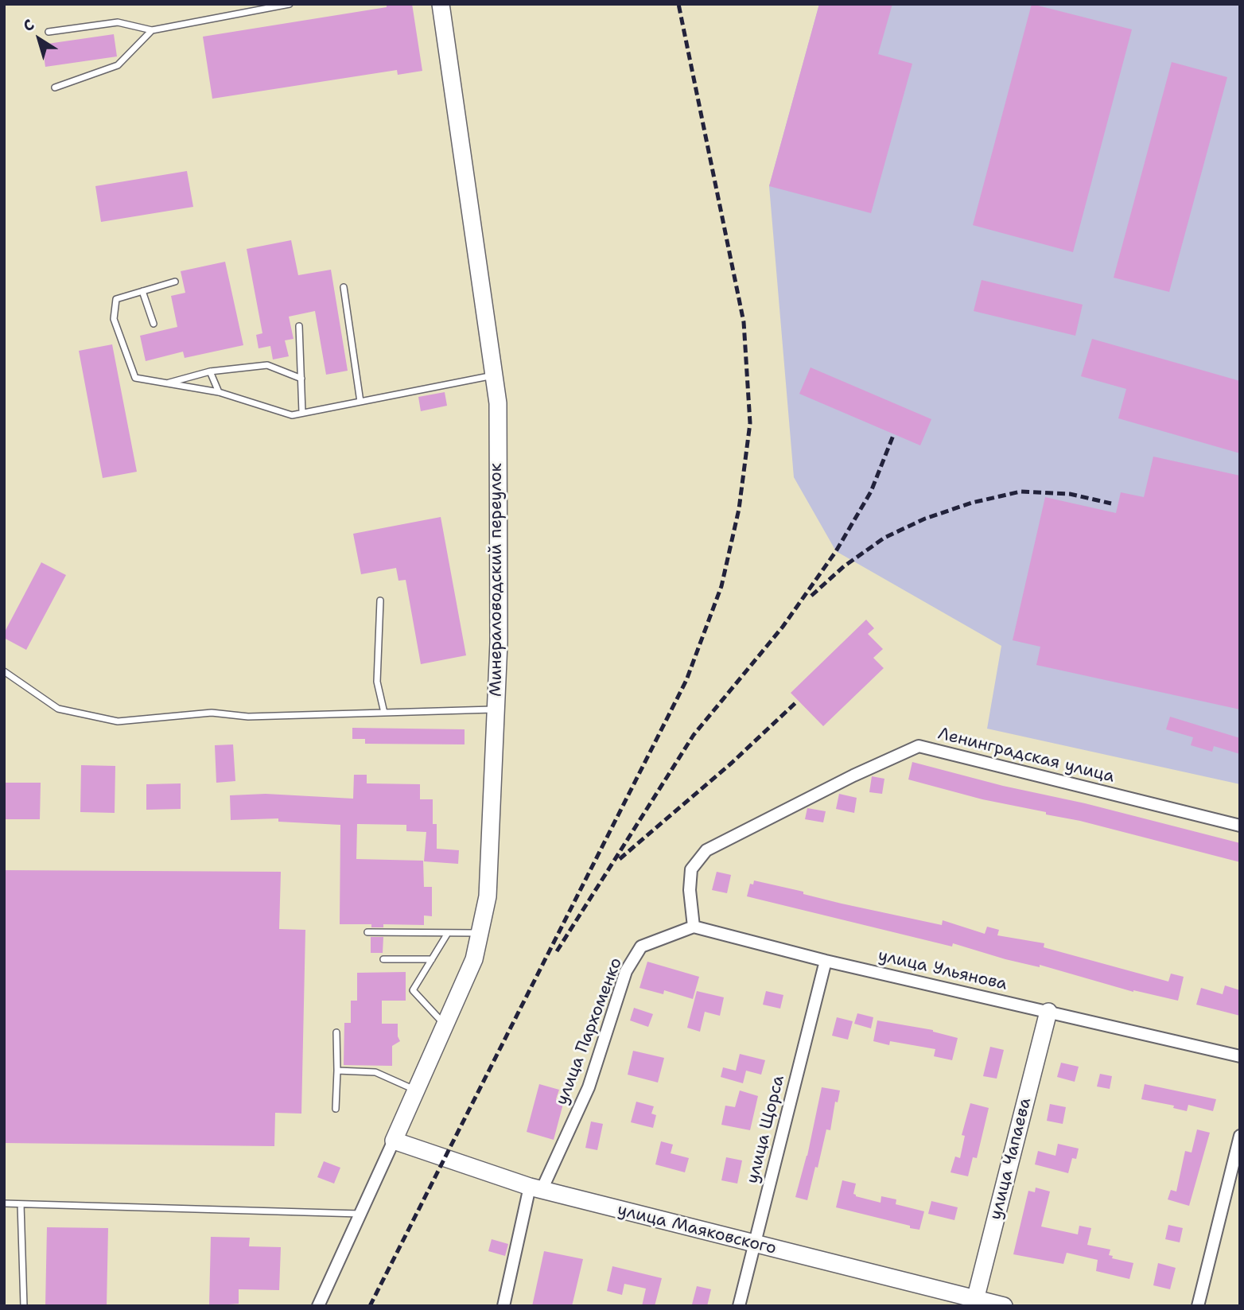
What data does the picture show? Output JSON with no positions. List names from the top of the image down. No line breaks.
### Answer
{"streets":{"street":["Минераловодский переулок","Ленинградская улица","улица Ульянова","улица Пархоменко","улица Щорса","улица Чапаева","улица Маяковского"]},"crossings":[["Минераловодский переулок","улица Маяковского"],["Ленинградская улица","улица Ульянова"],["Ленинградская улица","улица Пархоменко"],["улица Ульянова","улица Пархоменко"],["улица Ульянова","улица Щорса"],["улица Ульянова","улица Чапаева"],["улица Пархоменко","улица Маяковского"],["улица Щорса","улица Маяковского"],["улица Чапаева","улица Маяковского"]],"north":"top left"}
